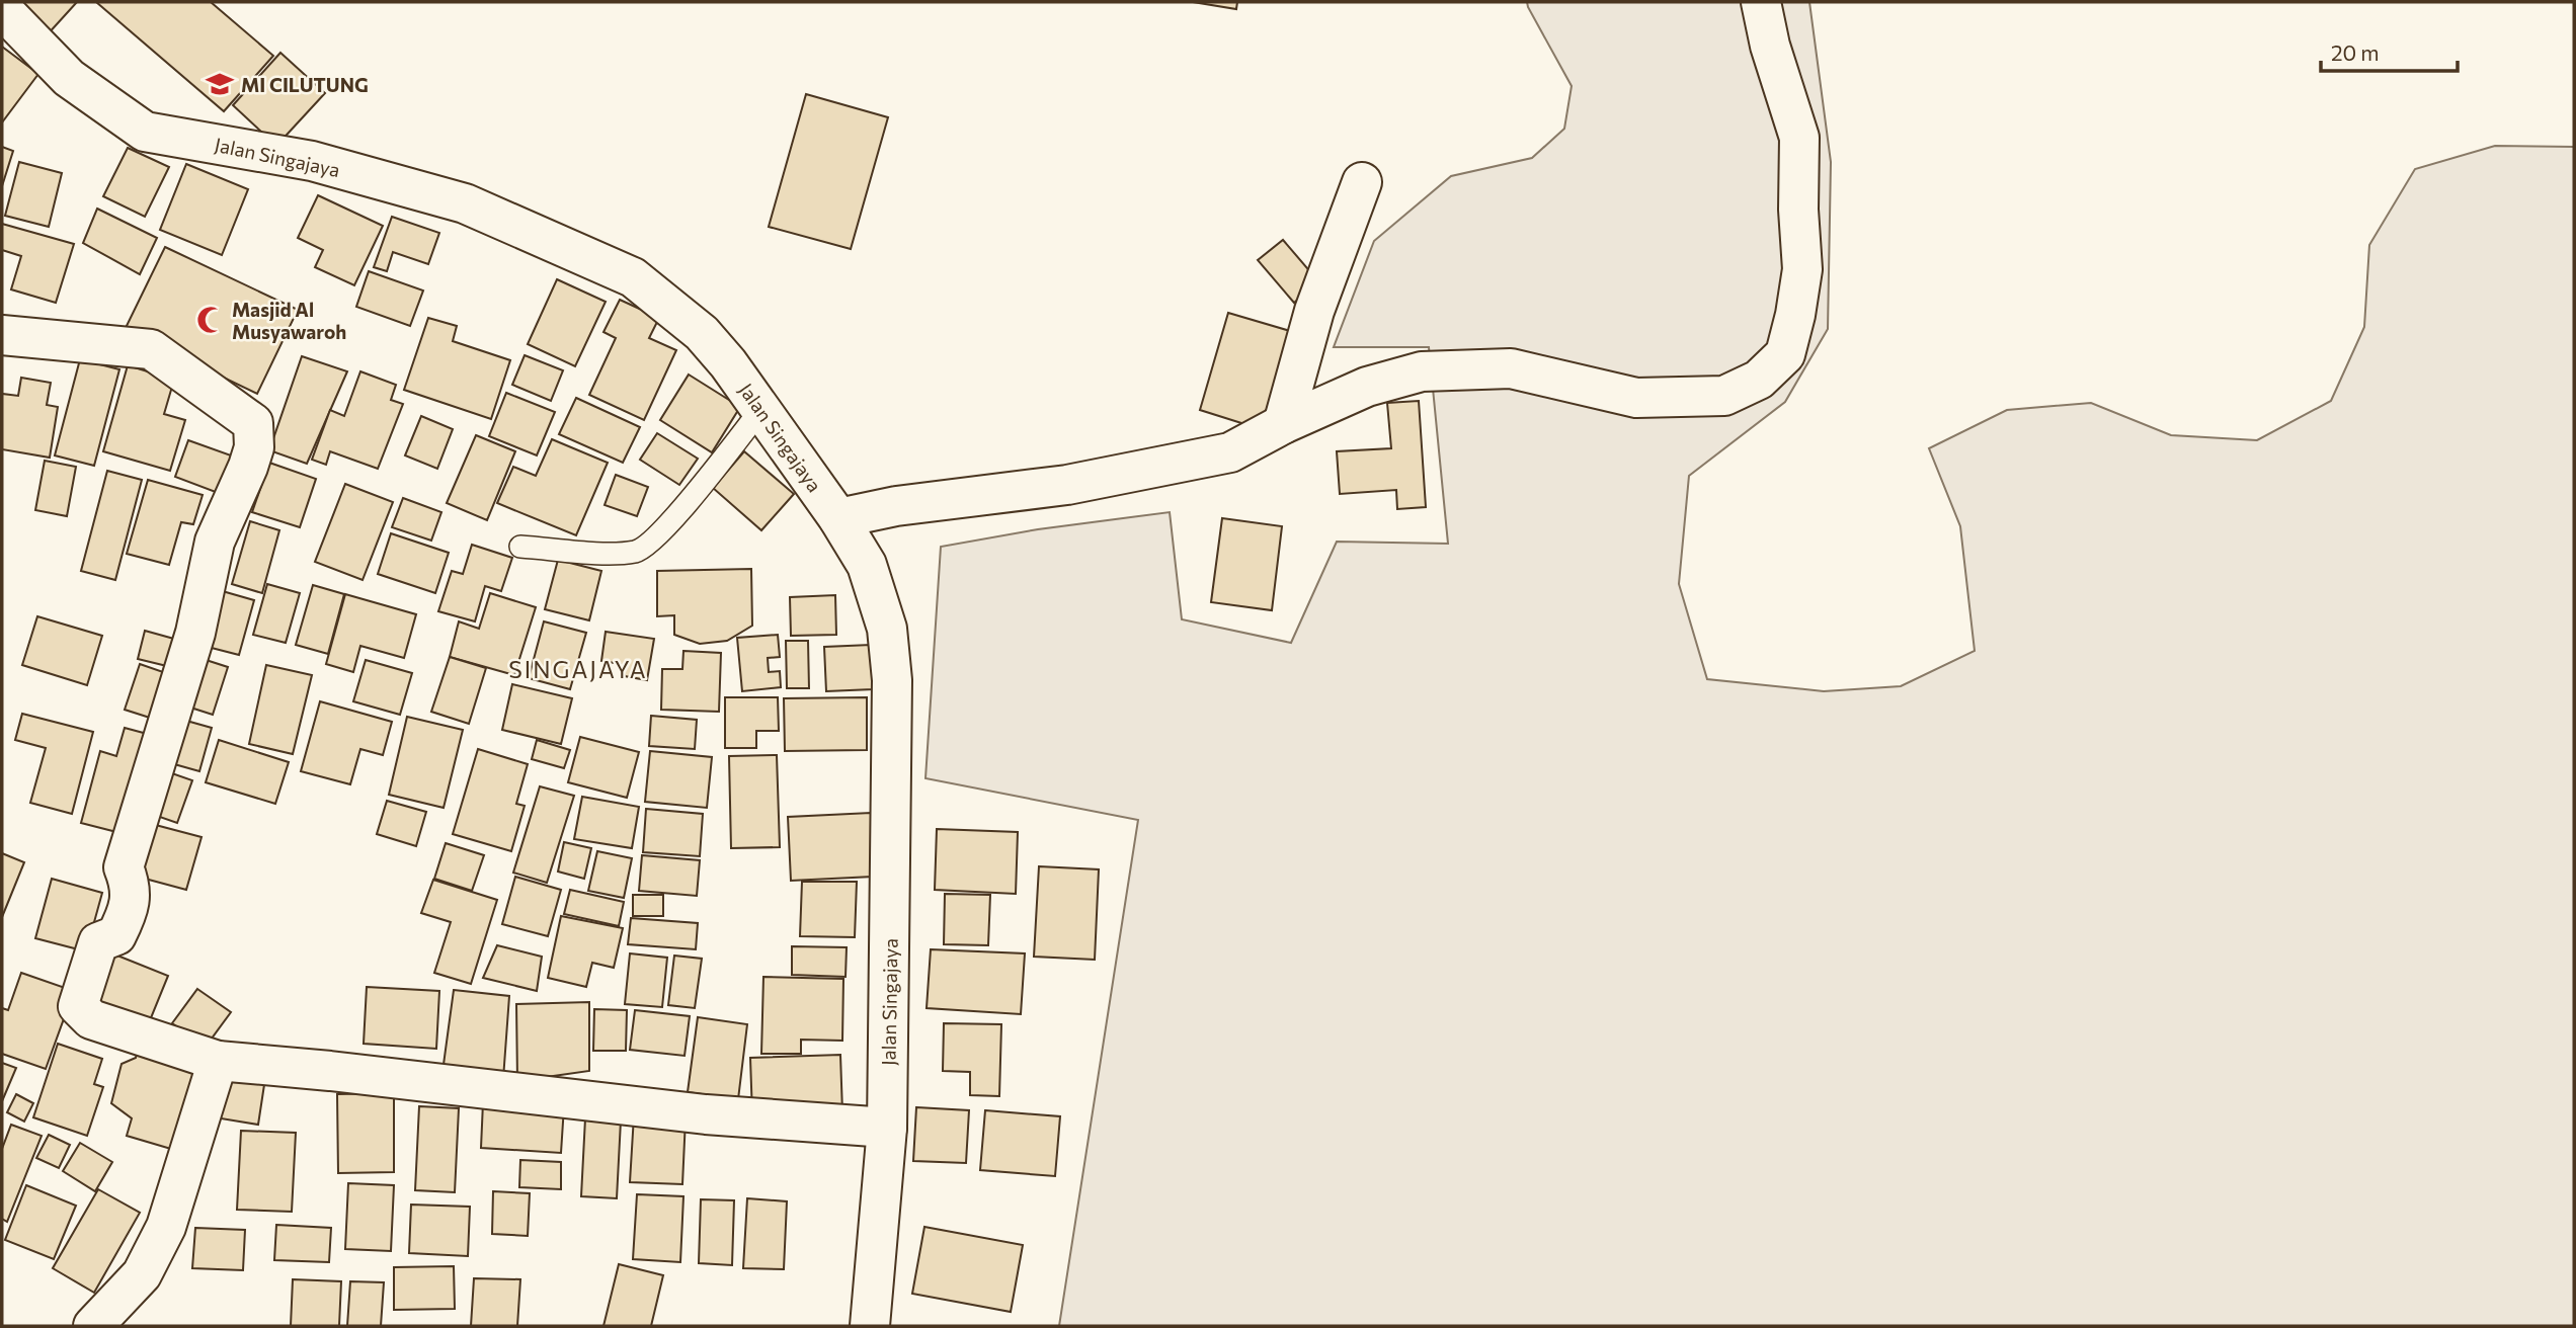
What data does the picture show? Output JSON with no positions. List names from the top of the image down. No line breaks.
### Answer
{"streets":{"street":["Jalan Singajaya"]},"districts":["SINGAJAYA"],"places":{"school or university":["MI CILUTUNG"],"mosque":["Masjid Al Musyawaroh"]},"scale_bar":"20 m"}
